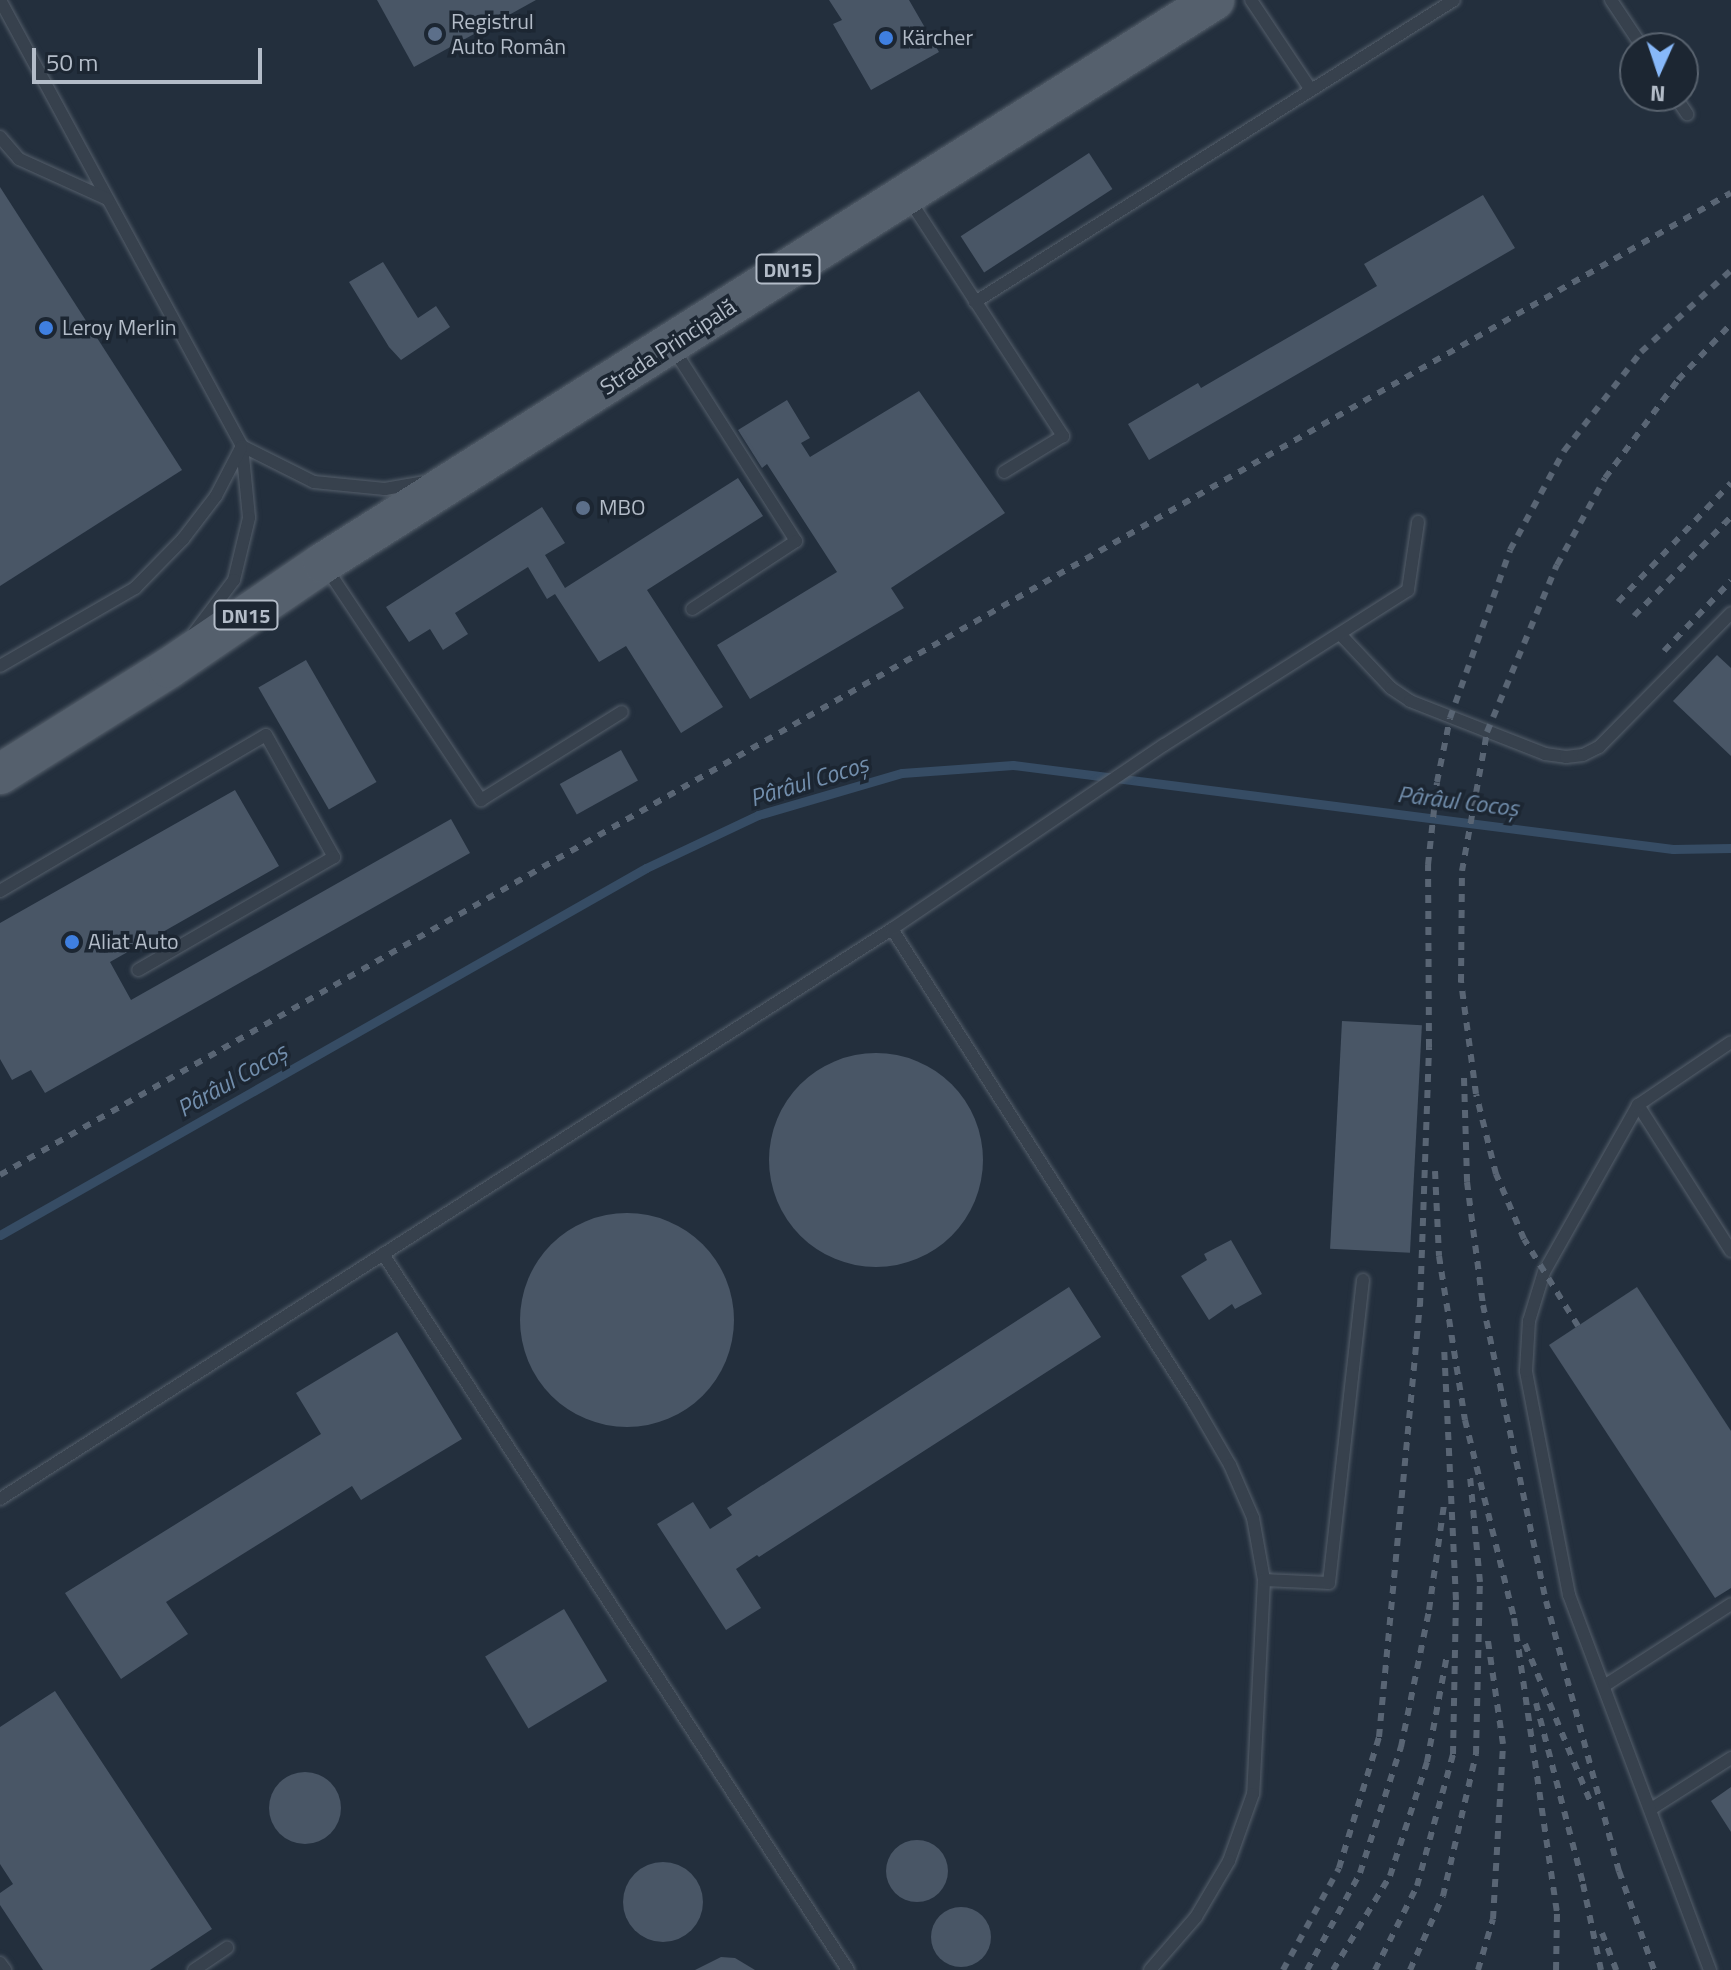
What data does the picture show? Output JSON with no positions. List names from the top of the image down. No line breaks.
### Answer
{"streets":{"main road":["DN15","Strada Principală"]},"crossings":[["DN15","Strada Principală"]],"water":["Pârâul Cocoș"],"places":["Registrul Auto Român","Kärcher","Leroy Merlin","MBO","Aliat Auto"],"scale_bar":"50 m","north":"bottom"}
